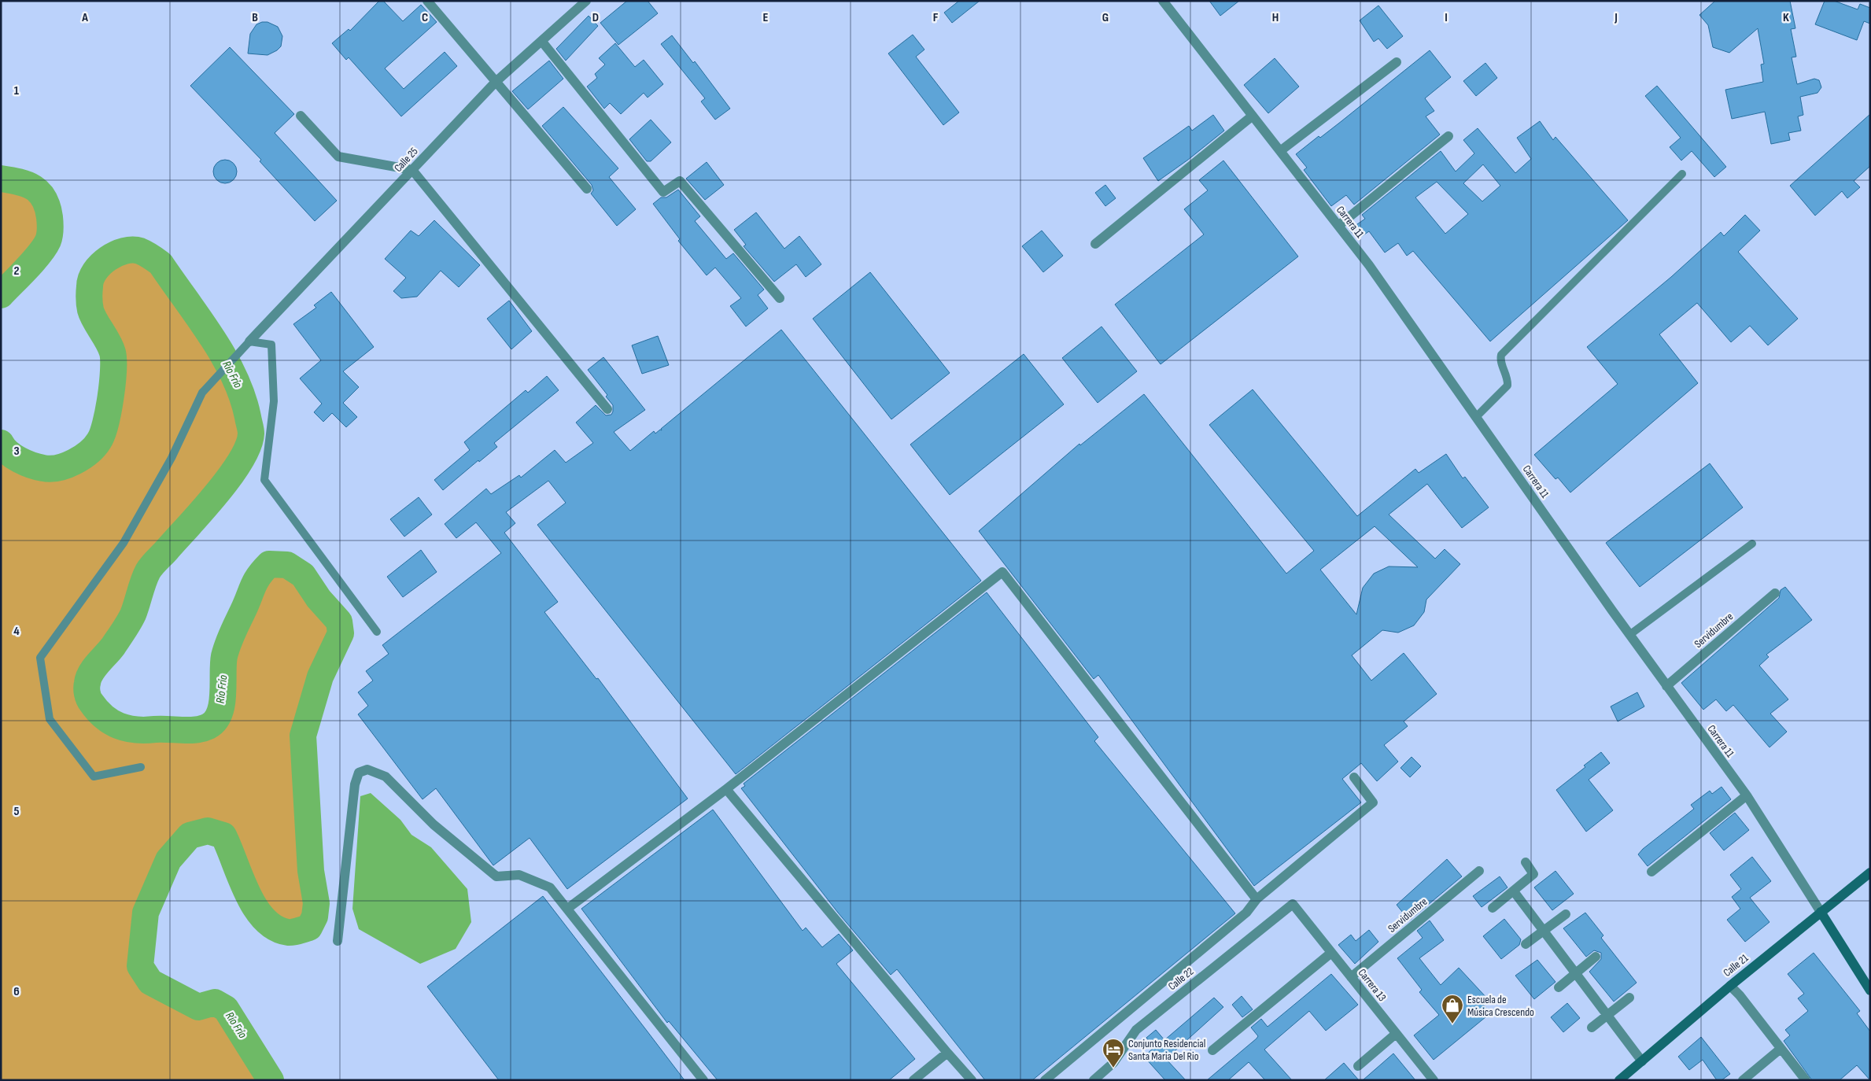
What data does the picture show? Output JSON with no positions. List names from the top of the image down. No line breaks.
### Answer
{"streets":{"street":["Calle 25","Carrera 11","Servidumbre","Calle 21","Calle 22","Carrera 13"]},"crossings":[["Carrera 11","Servidumbre"],["Carrera 11","Calle 21"],["Servidumbre","Carrera 13"],["Calle 22","Carrera 13"]],"water":["Río Frío"],"places":{"shop":["Escuela de Música Crescendo"],"hotel":["Conjunto Residencial Santa Maria Del Rio"]},"grid":{"columns":["A","B","C","D","E","F","G","H","I","J","K"],"rows":["1","2","3","4","5","6"]}}
